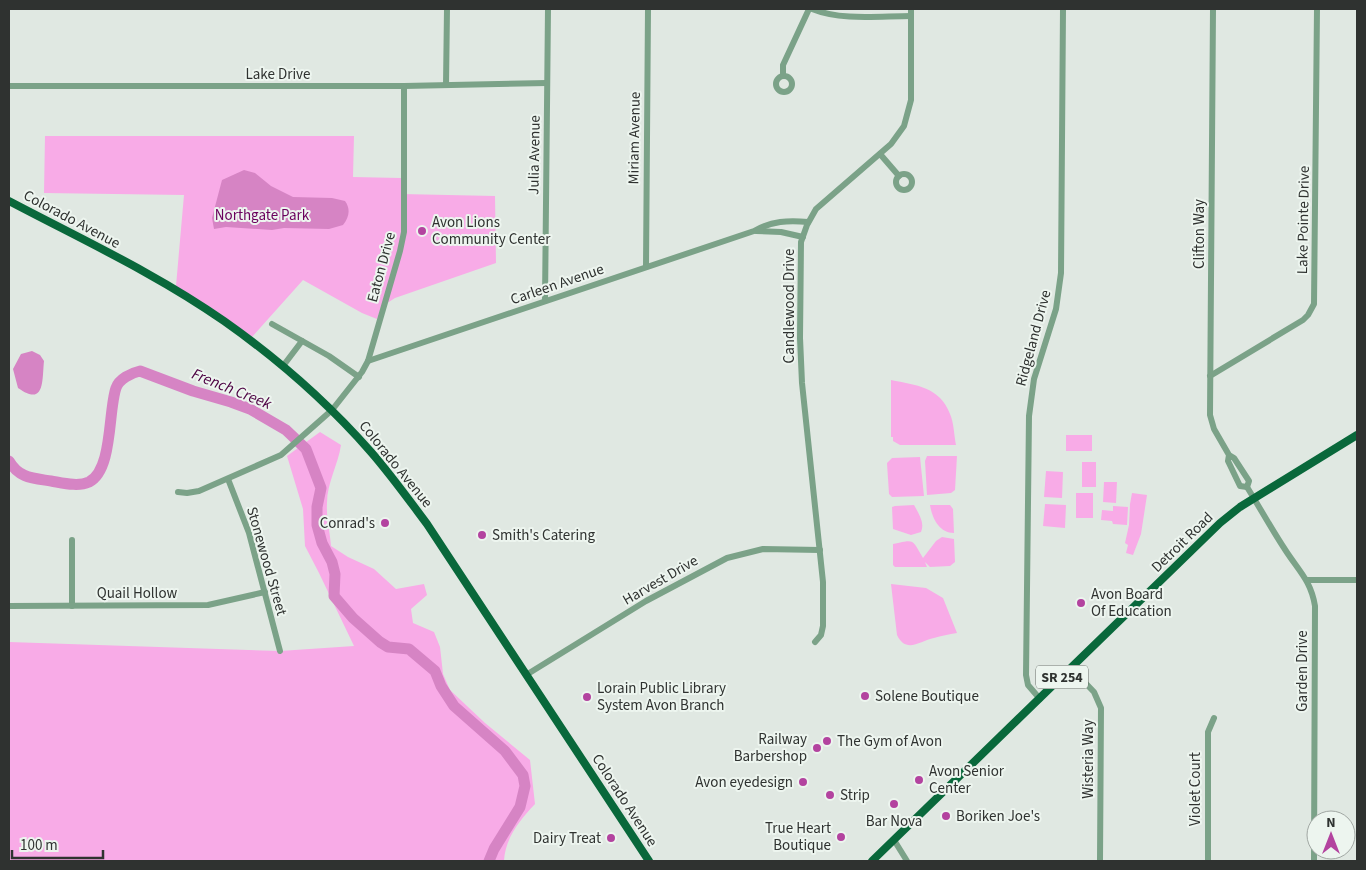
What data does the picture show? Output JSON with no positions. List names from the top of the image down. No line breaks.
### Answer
{"streets":{"main road":["Colorado Avenue","Detroit Road","SR 254"],"street":["Lake Drive","Miriam Avenue","Julia Avenue","Lake Pointe Drive","Clifton Way","Eaton Drive","Carleen Avenue","Candlewood Drive","Ridgeland Drive","Stonewood Street","Harvest Drive","Quail Hollow","Garden Drive","Wisteria Way","Violet Court"]},"crossings":[["Lake Drive","Julia Avenue"],["Lake Drive","Eaton Drive"],["Miriam Avenue","Carleen Avenue"],["Julia Avenue","Carleen Avenue"],["Colorado Avenue","Eaton Drive"],["Colorado Avenue","Harvest Drive"],["Lake Pointe Drive","Clifton Way"],["Clifton Way","Detroit Road"],["Clifton Way","Garden Drive"],["Eaton Drive","Carleen Avenue"],["Eaton Drive","Stonewood Street"],["Carleen Avenue","Candlewood Drive"],["Candlewood Drive","Harvest Drive"],["Ridgeland Drive","Detroit Road"],["Detroit Road","Garden Drive"],["Detroit Road","Wisteria Way"],["Stonewood Street","Quail Hollow"]],"water":["French Creek"],"parks":["Northgate Park"],"places":["Avon Lions Community Center","Conrad's","Smith's Catering","Avon Board Of Education","Solene Boutique","Lorain Public Library System Avon Branch","The Gym of Avon","Railway Barbershop","Avon Senior Center","Avon eyedesign","Strip","Bar Nova","Boriken Joe's","True Heart Boutique","Dairy Treat"],"scale_bar":"100 m","north":"top"}
